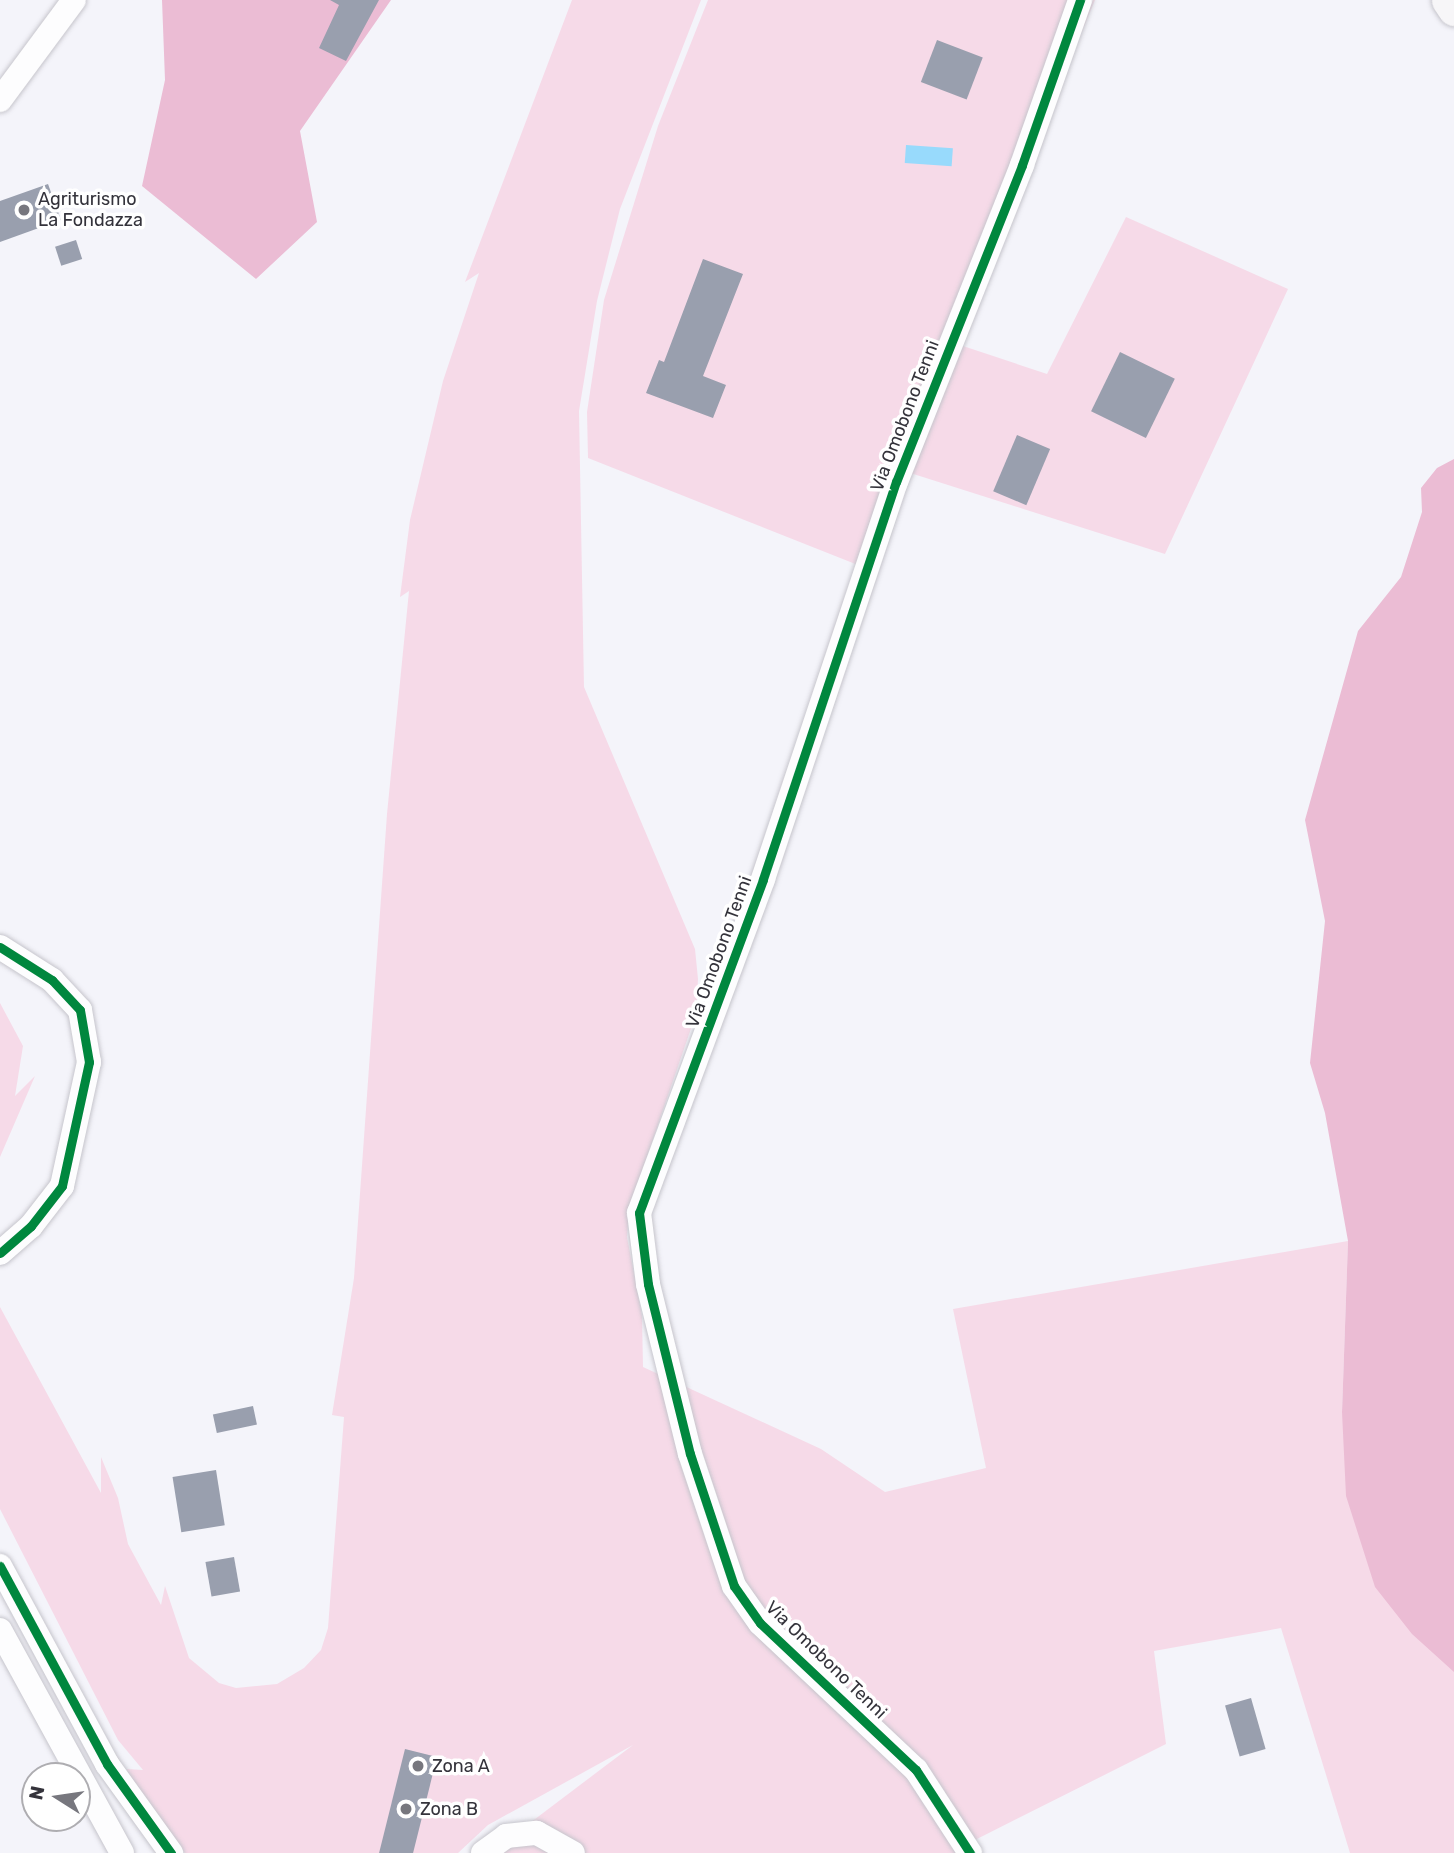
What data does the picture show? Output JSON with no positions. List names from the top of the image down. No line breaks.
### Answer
{"streets":{"street":["Via Omobono Tenni"]},"places":["Agriturismo La Fondazza","Zona A","Zona B"],"north":"left"}
